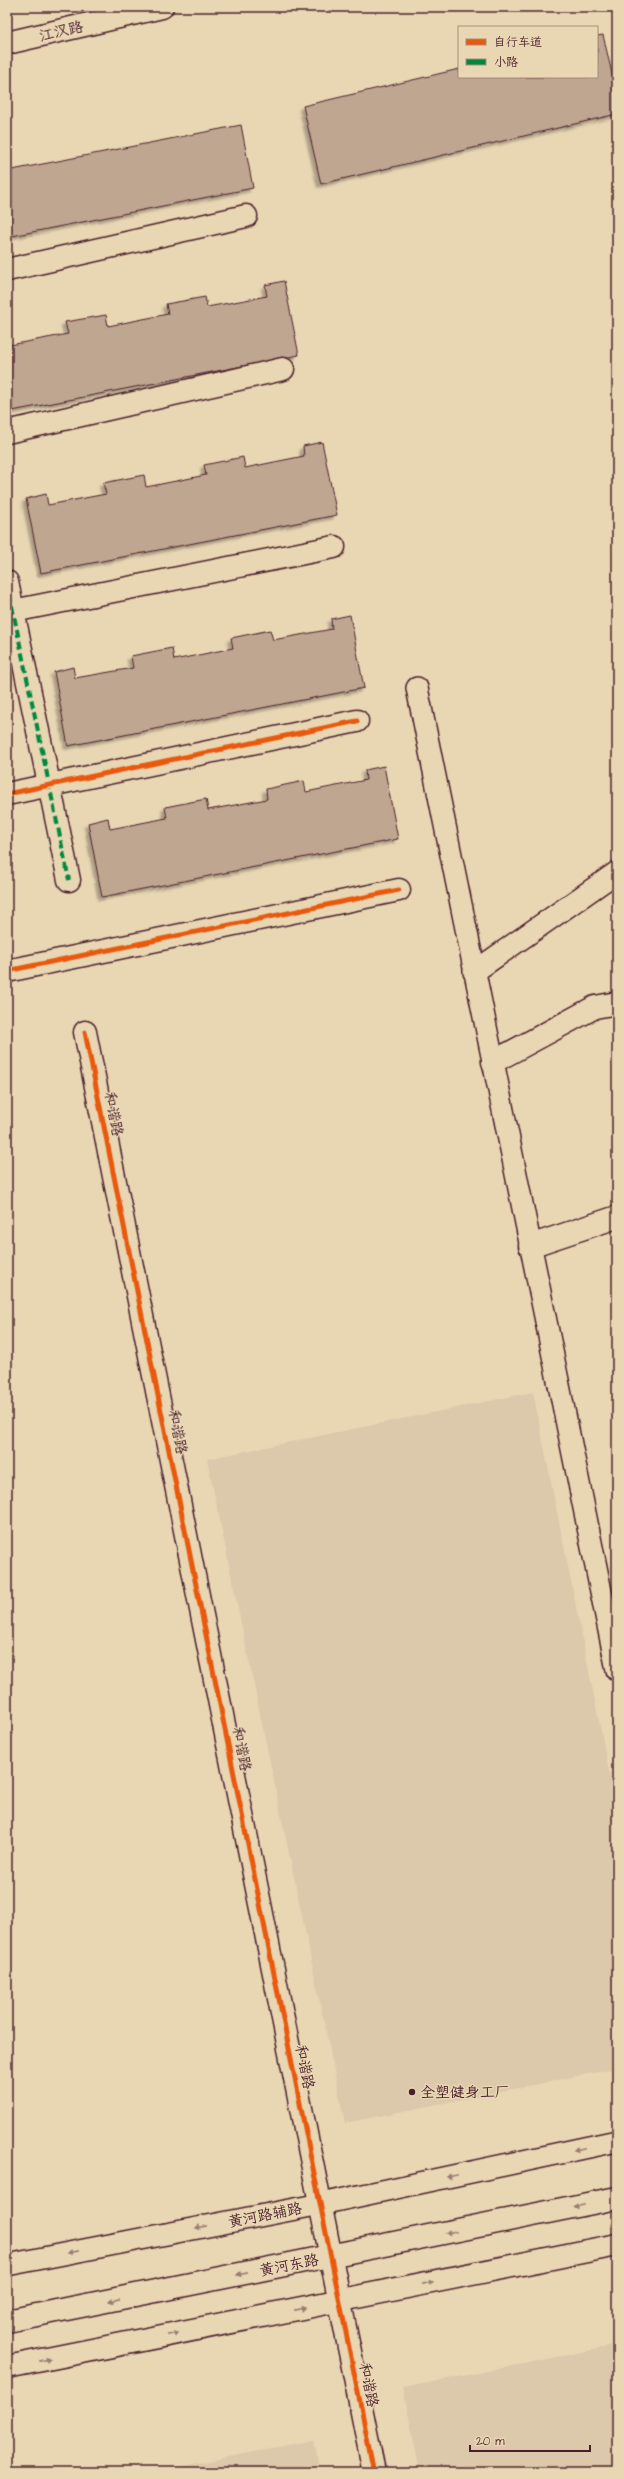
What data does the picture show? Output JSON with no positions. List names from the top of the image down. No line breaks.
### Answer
{"streets":{"street":["江汉路","和谐路","黄河东路"],"lane":["黄河路辅路"]},"crossings":[["和谐路","黄河路辅路"],["和谐路","黄河东路"]],"one_way":["黄河路辅路"],"places":["全塑健身工厂"],"legend":["自行车道","小路"],"scale_bar":"20 m"}
